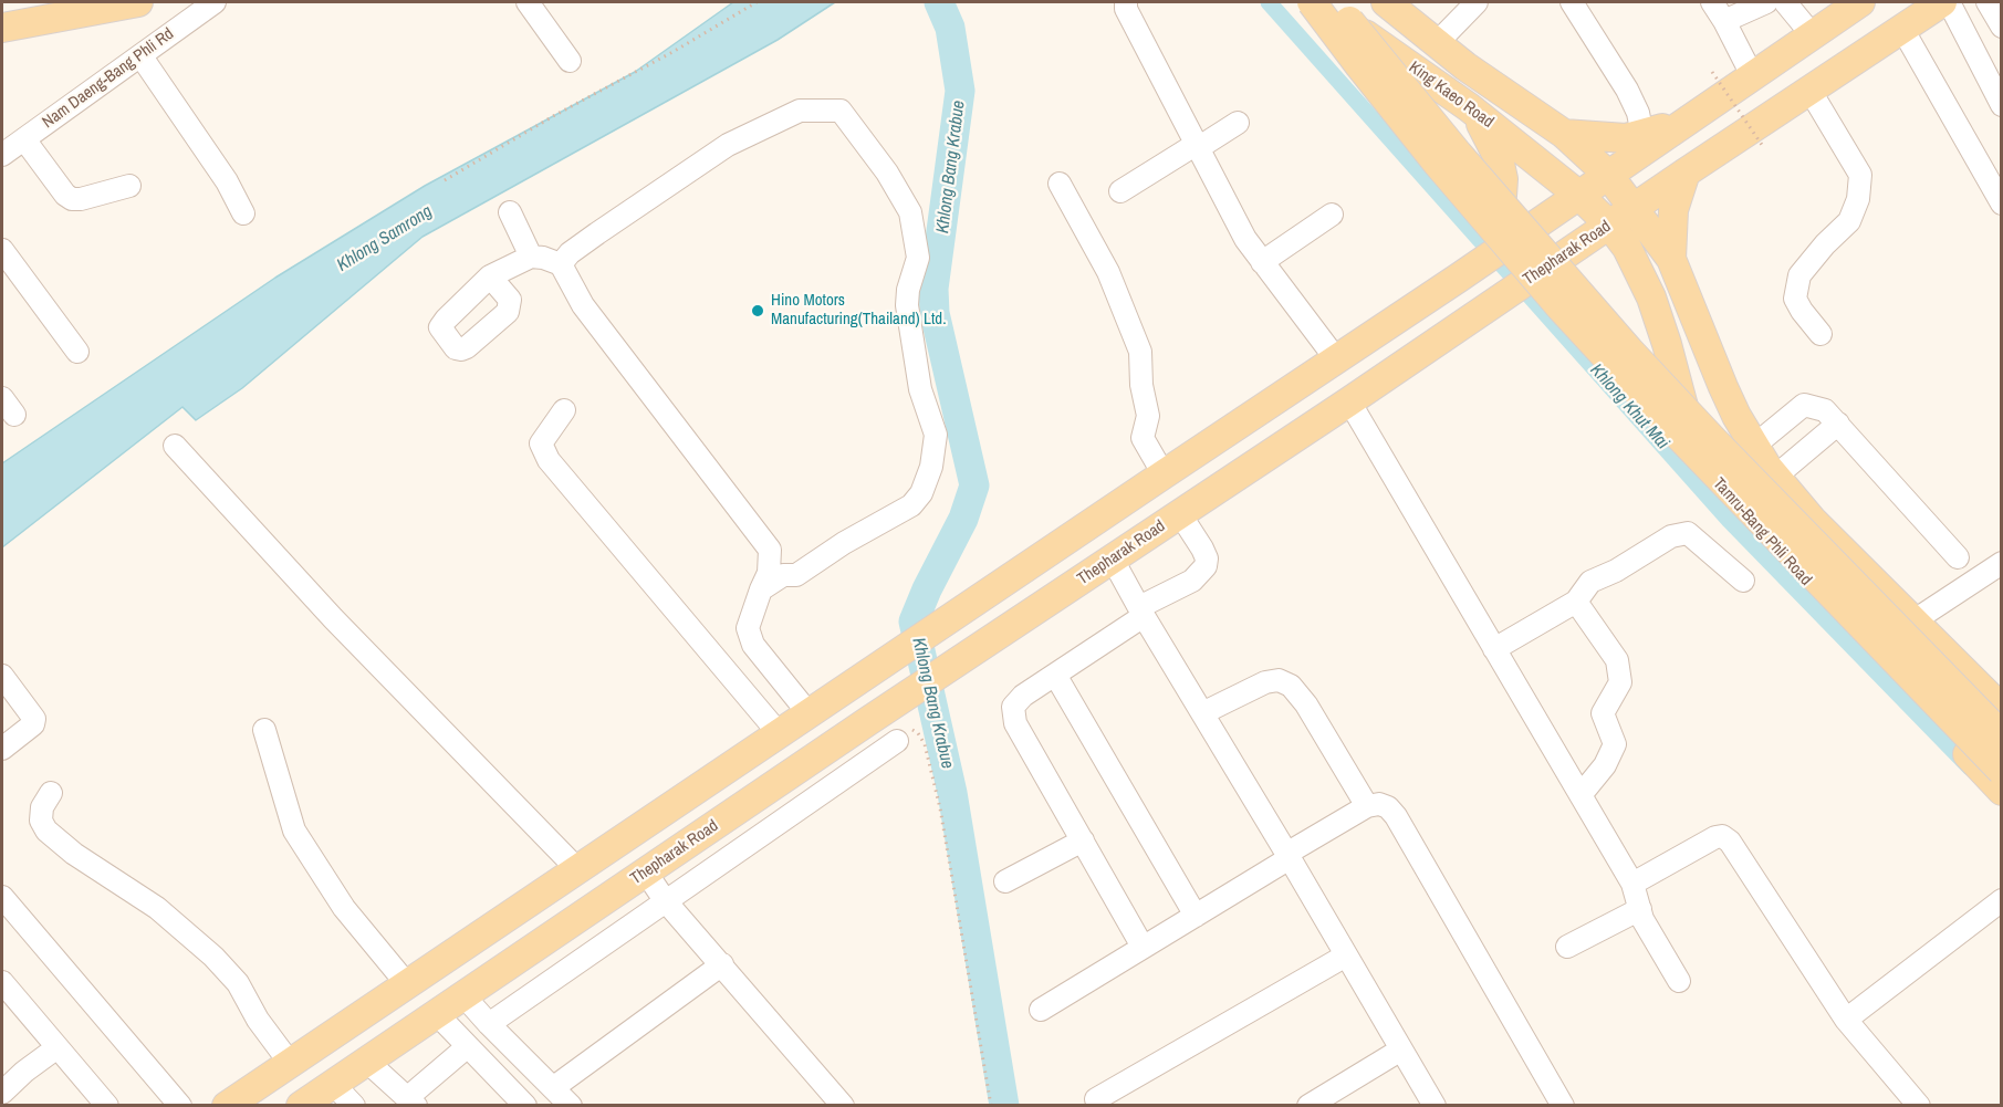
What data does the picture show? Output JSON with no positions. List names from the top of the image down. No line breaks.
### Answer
{"streets":{"main road":["King Kaeo Road","Thepharak Road","Tamru-Bang Phli Road"],"street":["Nam Daeng-Bang Phli Rd"]},"crossings":[["King Kaeo Road","Tamru-Bang Phli Road"],["Thepharak Road","Tamru-Bang Phli Road"]],"water":["Khlong Bang Krabue","Khlong Samrong","Khlong Khut Mai"],"places":["Hino Motors Manufacturing(Thailand) Ltd."]}
